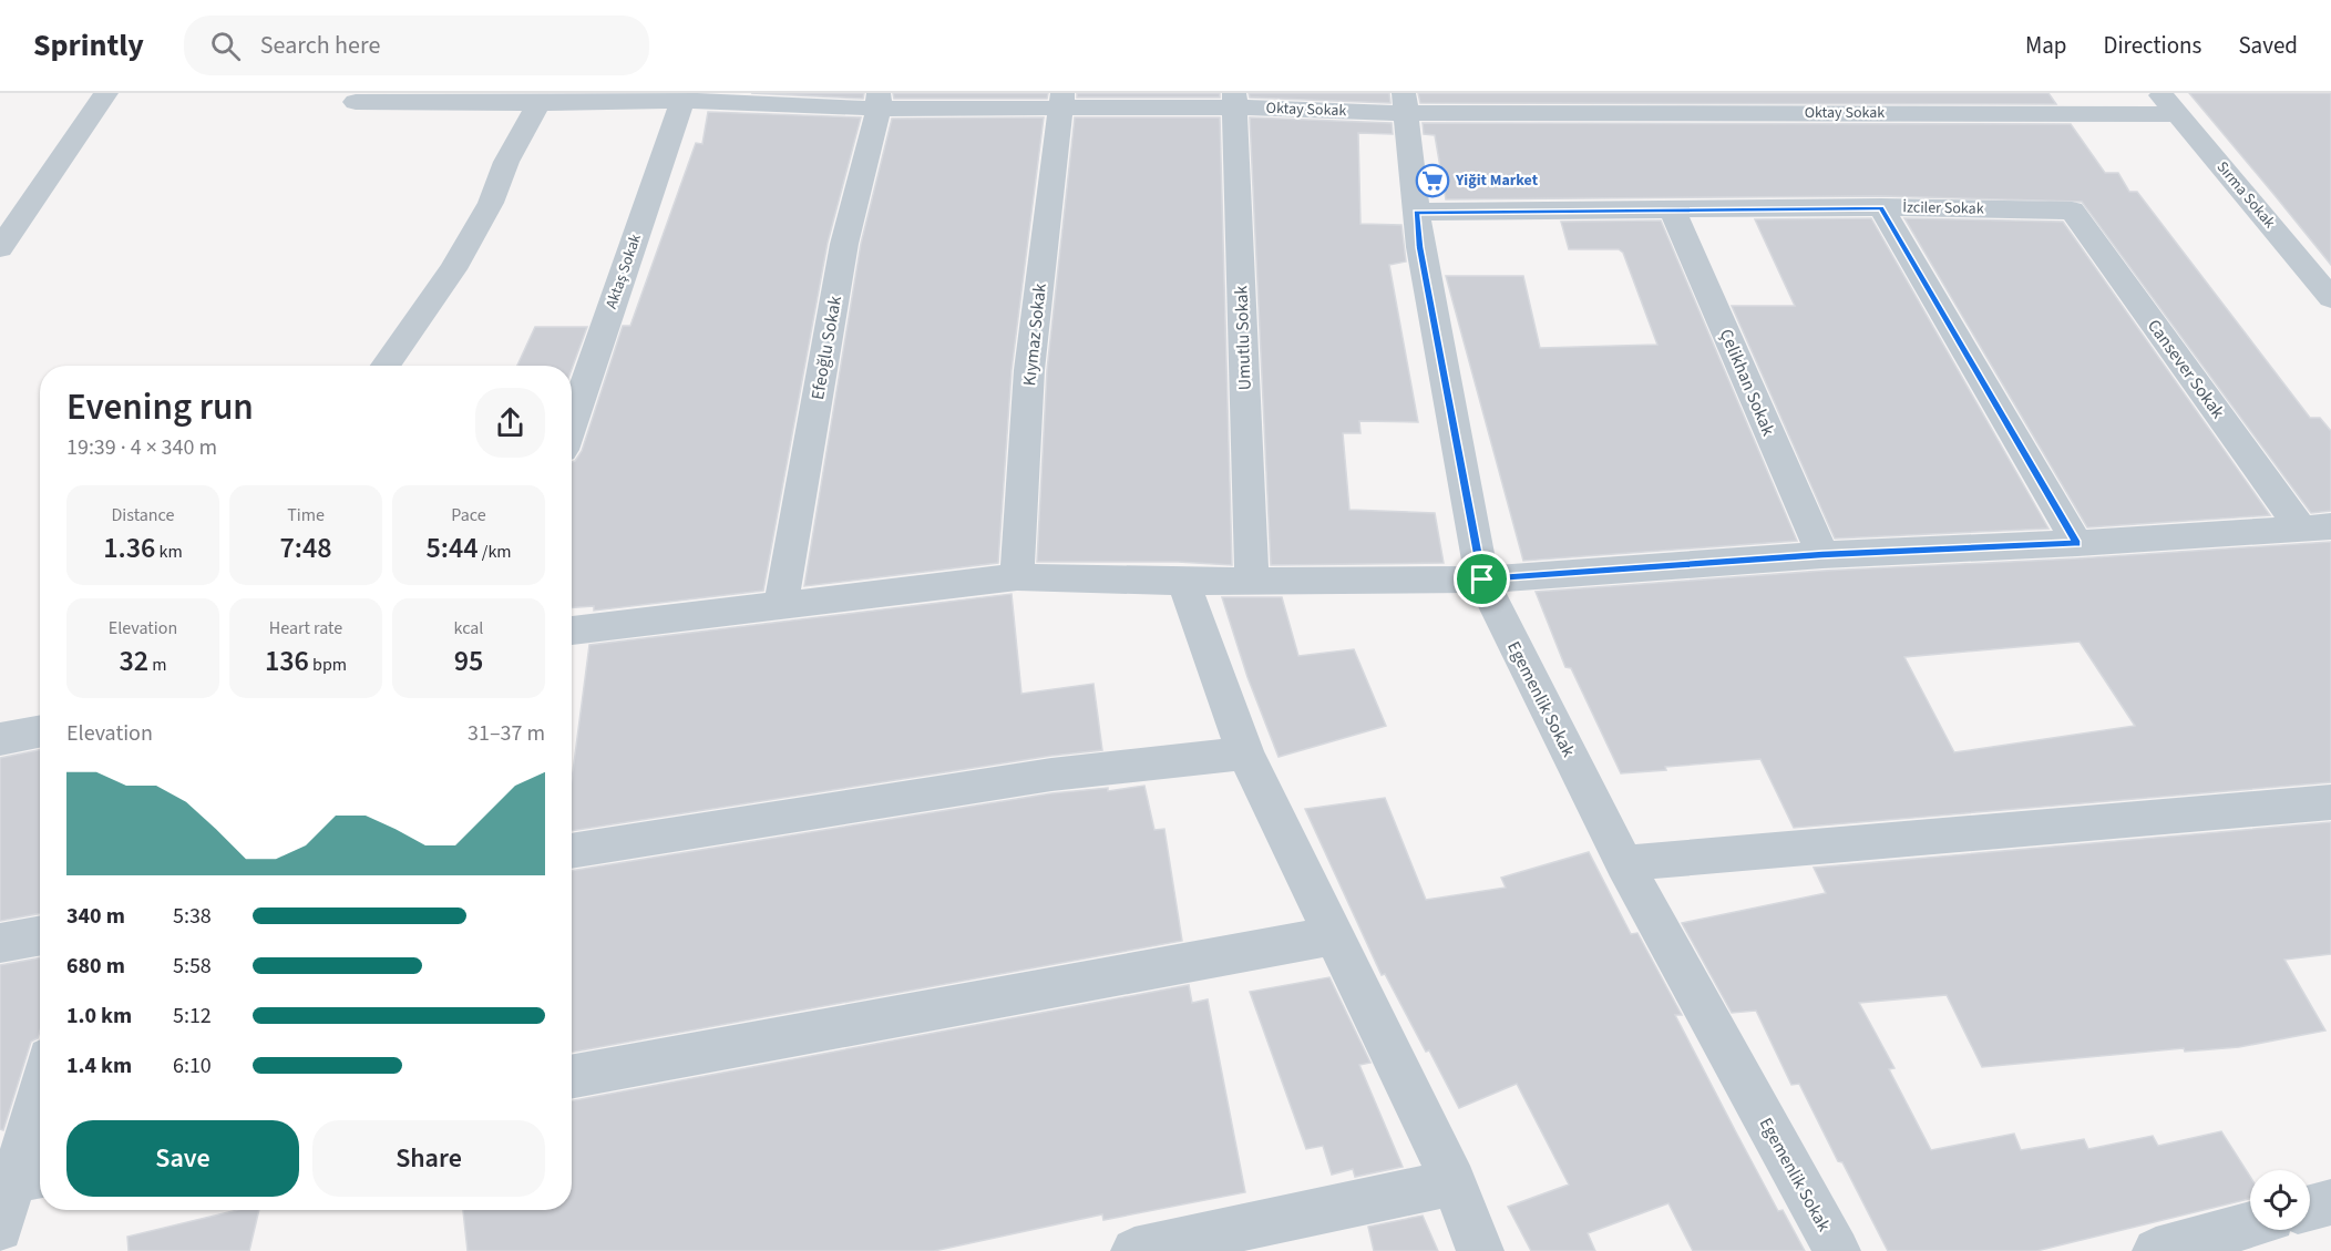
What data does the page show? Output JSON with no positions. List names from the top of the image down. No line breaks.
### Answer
{"streets":{"street":["Oktay Sokak","Sırma Sokak","İzciler Sokak","Aktaş Sokak","Kıymaz Sokak","Umutlu Sokak","Efeoğlu Sokak","Cansever Sokak","Çelikhan Sokak","Egemenlik Sokak"]},"crossings":[["Oktay Sokak","Sırma Sokak"],["Oktay Sokak","Aktaş Sokak"],["Oktay Sokak","Kıymaz Sokak"],["Oktay Sokak","Umutlu Sokak"],["Oktay Sokak","Efeoğlu Sokak"],["Oktay Sokak","Egemenlik Sokak"],["İzciler Sokak","Cansever Sokak"],["İzciler Sokak","Çelikhan Sokak"],["İzciler Sokak","Egemenlik Sokak"]],"places":{"supermarket":["Yiğit Market"]},"page":{"header":"Sprintly","search":"Search here","nav":["Map","Directions","Saved"],"heading":["Evening run","19:39 · 4 × 340 m"],"stats":[["Distance","1.36 km"],["Time","7:48"],["Pace","5:44 /km"],["Elevation","32 m"],["Heart rate","136 bpm"],["kcal","95"]],"chart":["Elevation","31–37 m"],"list":[{"name":"340 m","note":"5:38"},{"name":"680 m","note":"5:58"},{"name":"1.0 km","note":"5:12"},{"name":"1.4 km","note":"6:10"}],"buttons":["Save","Share"]}}
